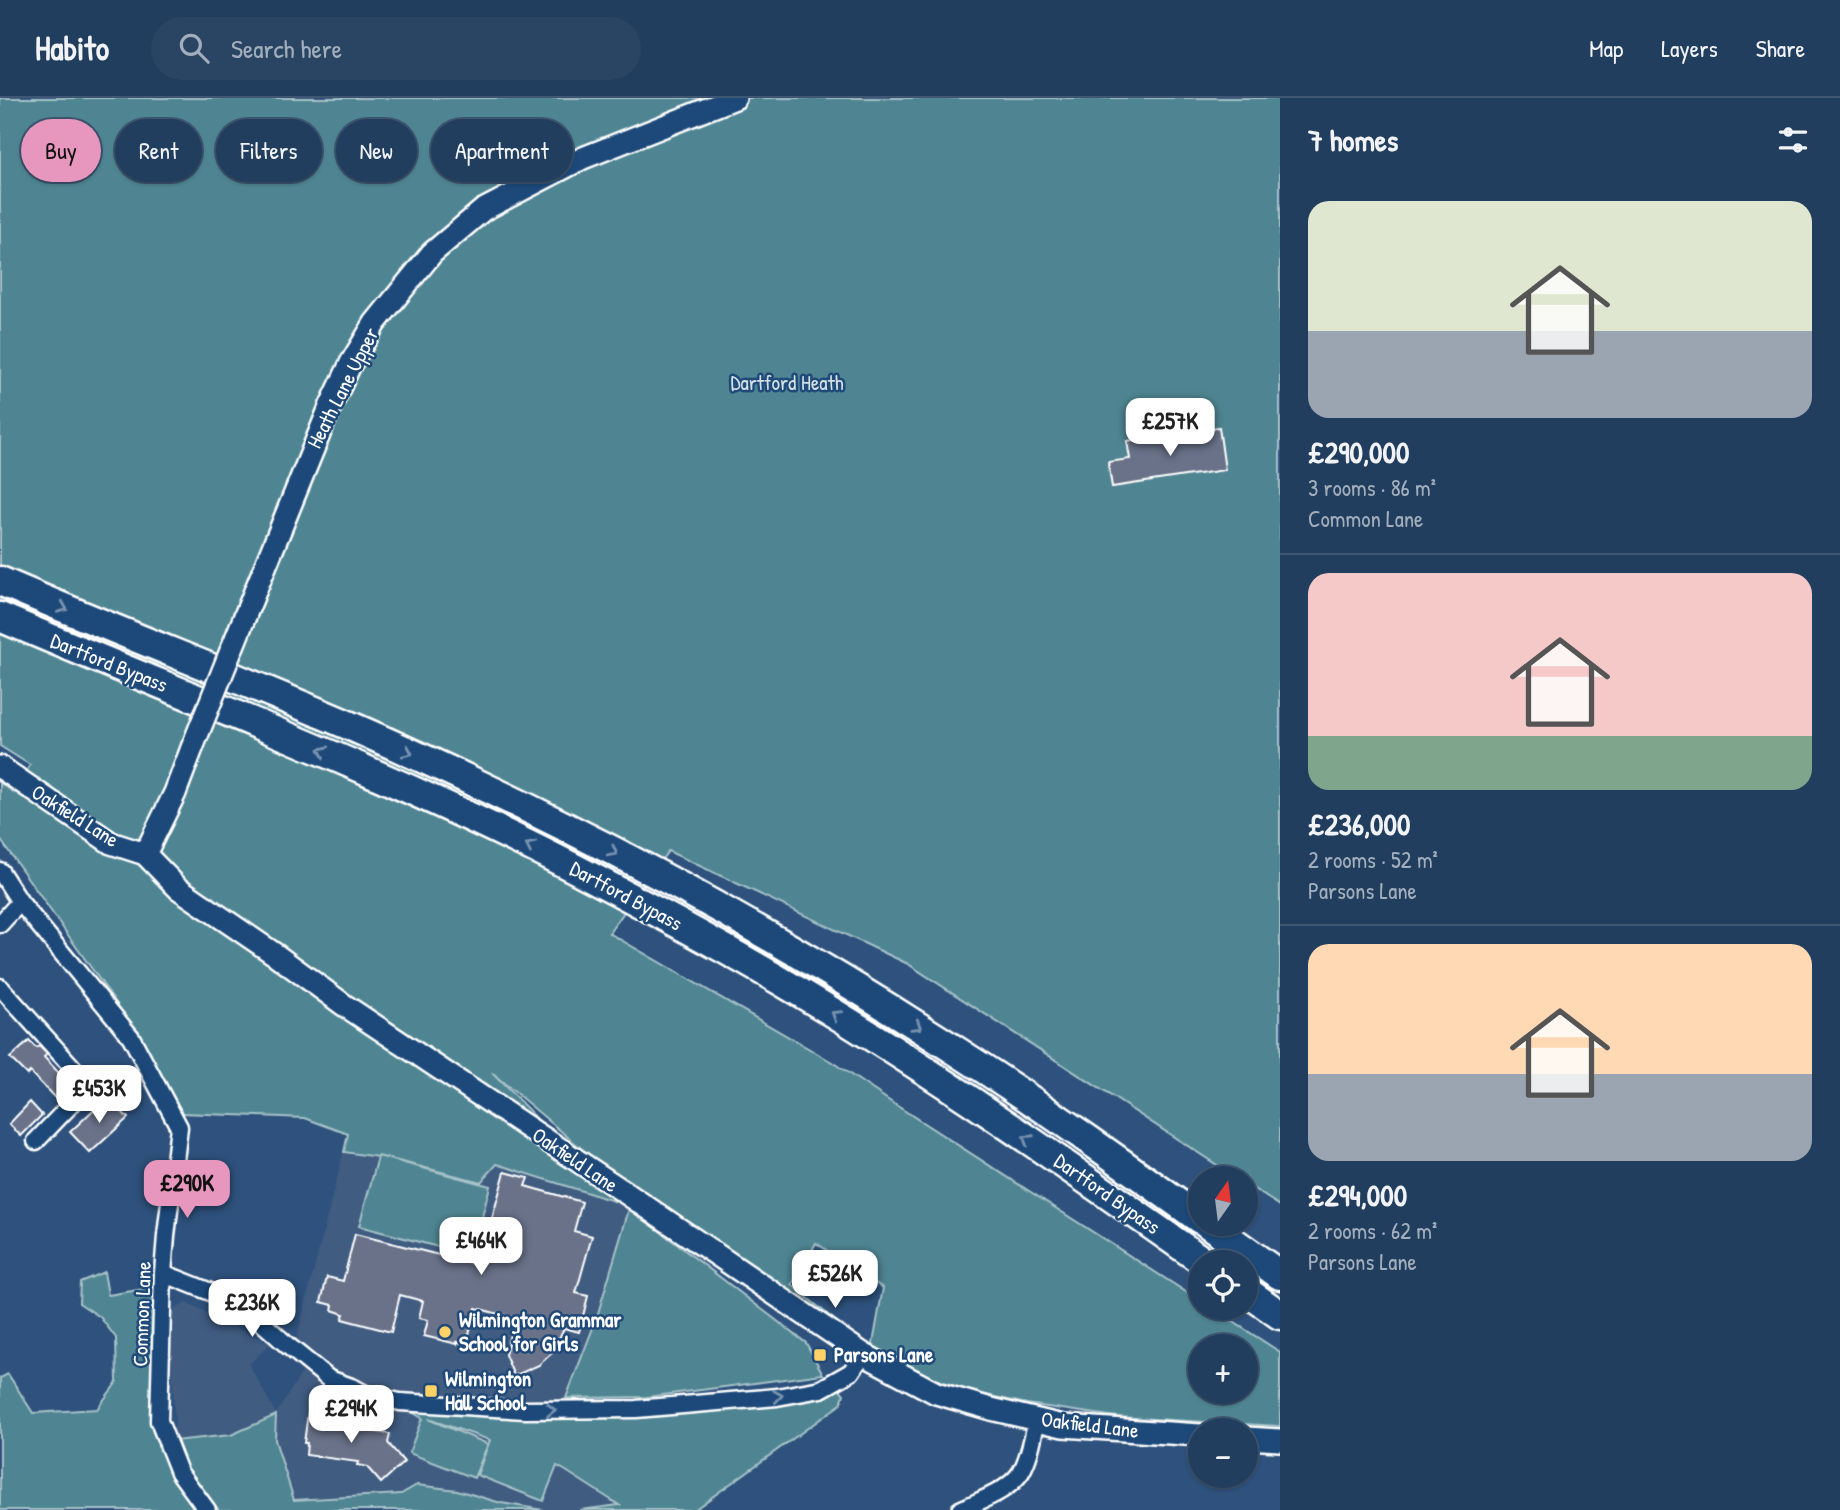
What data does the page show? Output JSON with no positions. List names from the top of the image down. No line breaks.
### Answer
{"streets":{"highway":["Dartford Bypass"],"street":["Heath Lane Upper","Oakfield Lane","Common Lane"]},"crossings":[["Heath Lane Upper","Oakfield Lane"]],"parks":["Dartford Heath"],"places":{"other":["Wilmington Grammar School for Girls"],"transit":["Parsons Lane","Wilmington Hall School"]},"north":"top","page":{"header":"Habito","search":"Search here","nav":["Map","Layers","Share"],"heading":"7 homes","chip":["Buy","Rent","Filters","New","Apartment"],"list":[{"name":"£290,000","note":"3 rooms · 86 m² · Common Lane"},{"name":"£236,000","note":"2 rooms · 52 m² · Parsons Lane"},{"name":"£294,000","note":"2 rooms · 62 m² · Parsons Lane"}],"price":["£257K","£453K","£290K","£464K","£526K","£236K","£294K"],"map_buttons":["+","−"]}}
